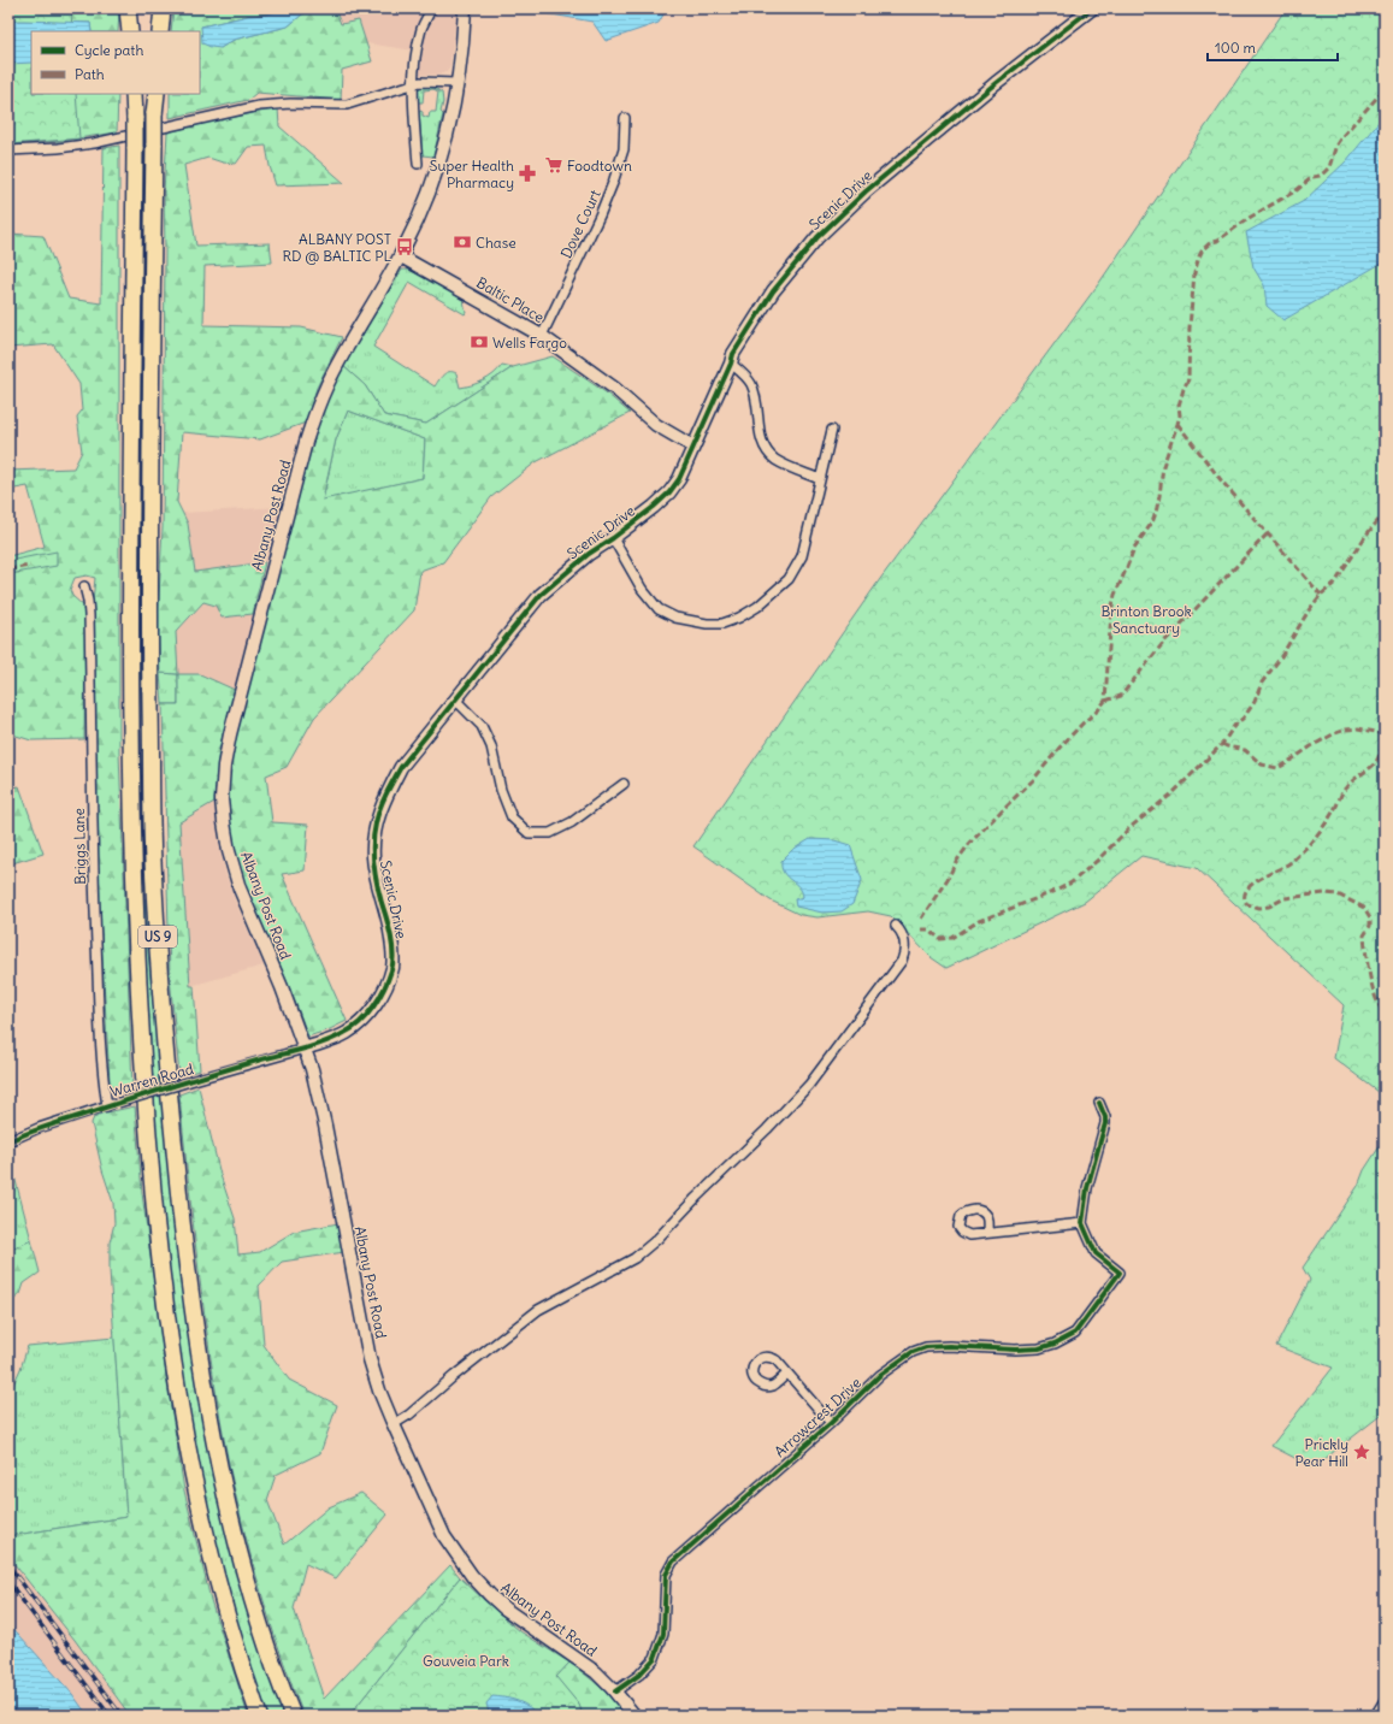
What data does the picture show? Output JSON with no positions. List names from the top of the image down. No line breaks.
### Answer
{"streets":{"highway":["US 9"],"main road":["Scenic Drive","Baltic Place","Albany Post Road"],"street":["Dove Court","Briggs Lane","Warren Road","Arrowcrest Drive"]},"crossings":[["Scenic Drive","Baltic Place"],["Scenic Drive","Albany Post Road"],["Scenic Drive","Warren Road"],["Dove Court","Baltic Place"],["Baltic Place","Albany Post Road"],["Albany Post Road","Warren Road"],["Albany Post Road","Arrowcrest Drive"],["Briggs Lane","Warren Road"]],"parks":["Brinton Brook Sanctuary","Gouveia Park"],"places":{"supermarket":["Foodtown"],"pharmacy":["Super Health Pharmacy"],"bank":["Chase","Wells Fargo"],"bus stop":["ALBANY POST RD @ BALTIC PL"],"place":["Prickly Pear Hill"]},"legend":["Cycle path","Path"],"scale_bar":"100 m"}
